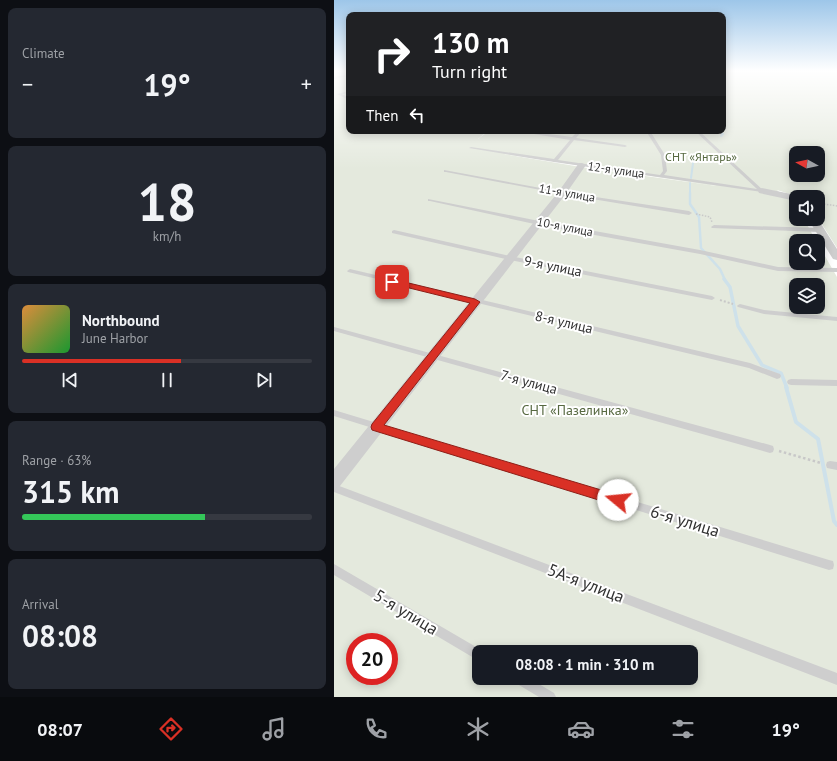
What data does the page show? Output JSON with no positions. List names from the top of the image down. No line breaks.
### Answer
{"streets":{"lane":["12-я улица","11-я улица","10-я улица","9-я улица","8-я улица","7-я улица","6-я улица","5А-я улица","5-я улица"]},"parks":["СНТ «Янтарь»","СНТ «Пазелинка»"],"north":"left","page":{"tile":["Climate",["18","km/h"],["Range · 63%","315 km"],["Arrival","08:08"]],"turn":["130 m","Turn right"],"heat":["−","19°","+"],"then":"Then","song":["Northbound","June Harbor"],"limit":"20","trip":"08:08 · 1 min · 310 m","tabs":["08:07","19°"]}}
